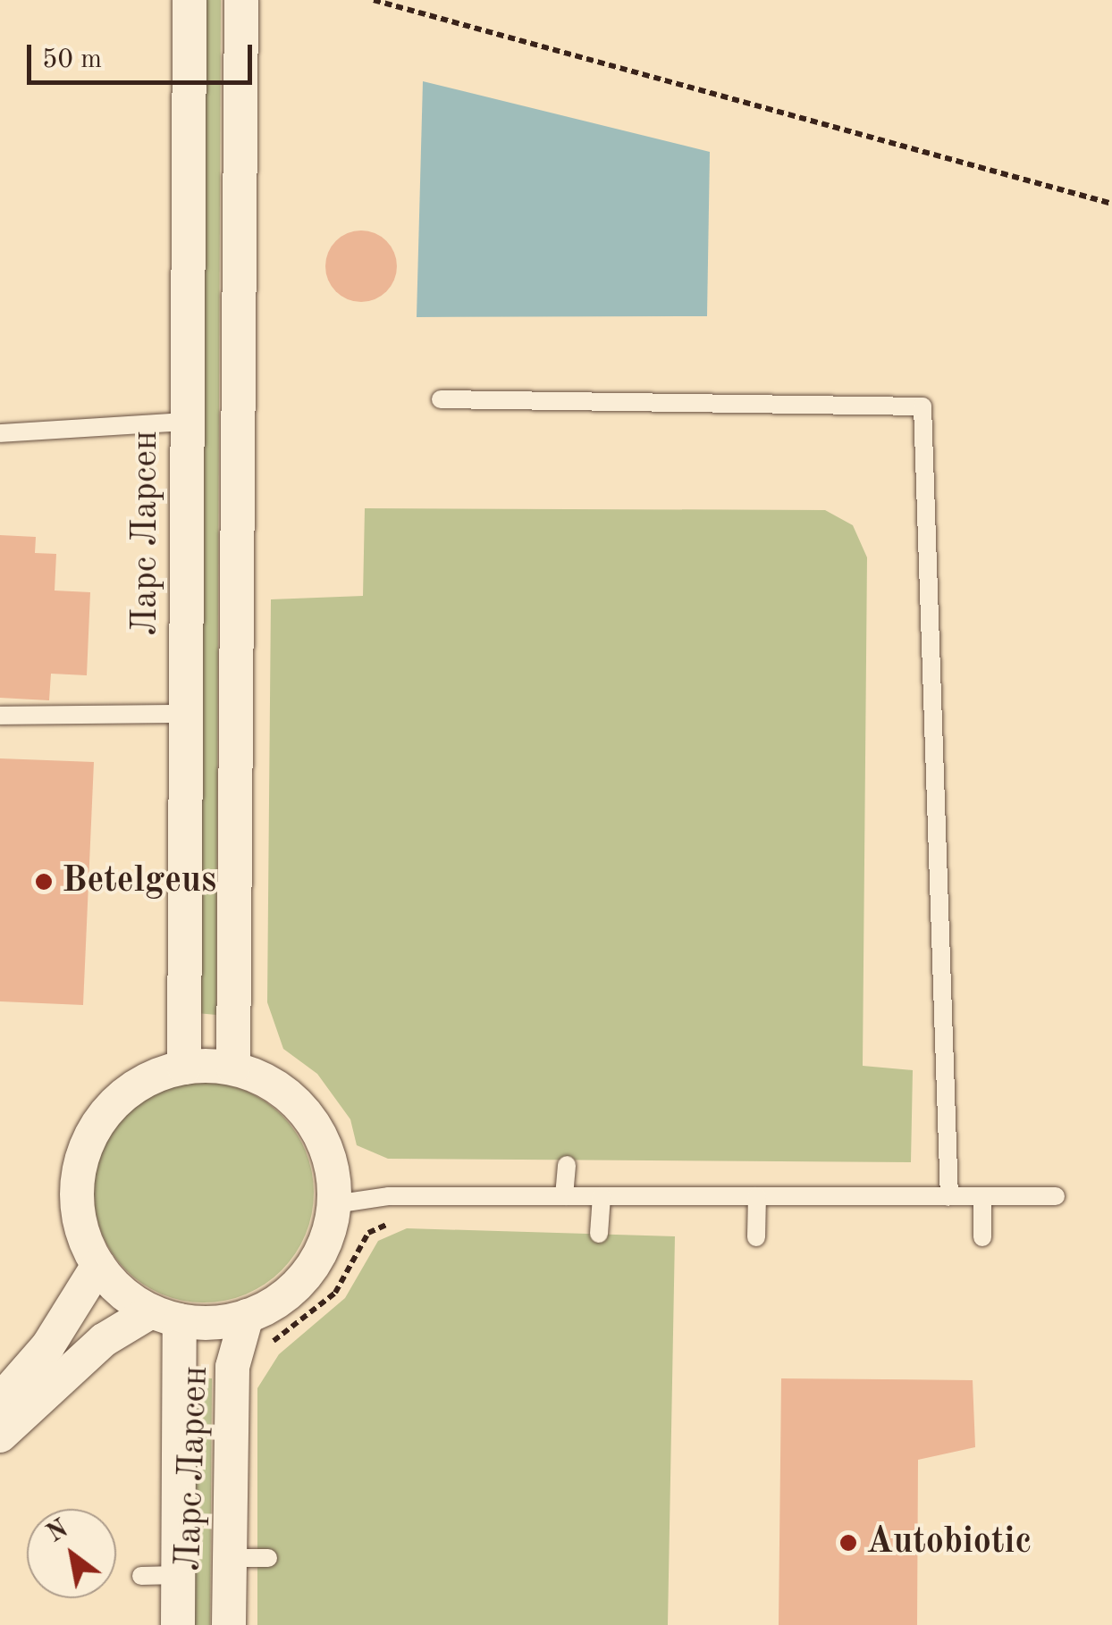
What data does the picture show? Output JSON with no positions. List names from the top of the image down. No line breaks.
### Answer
{"streets":{"street":["Ларс Ларсен"]},"places":["Betelgeus","Autobiotic"],"scale_bar":"50 m","north":"top left"}
